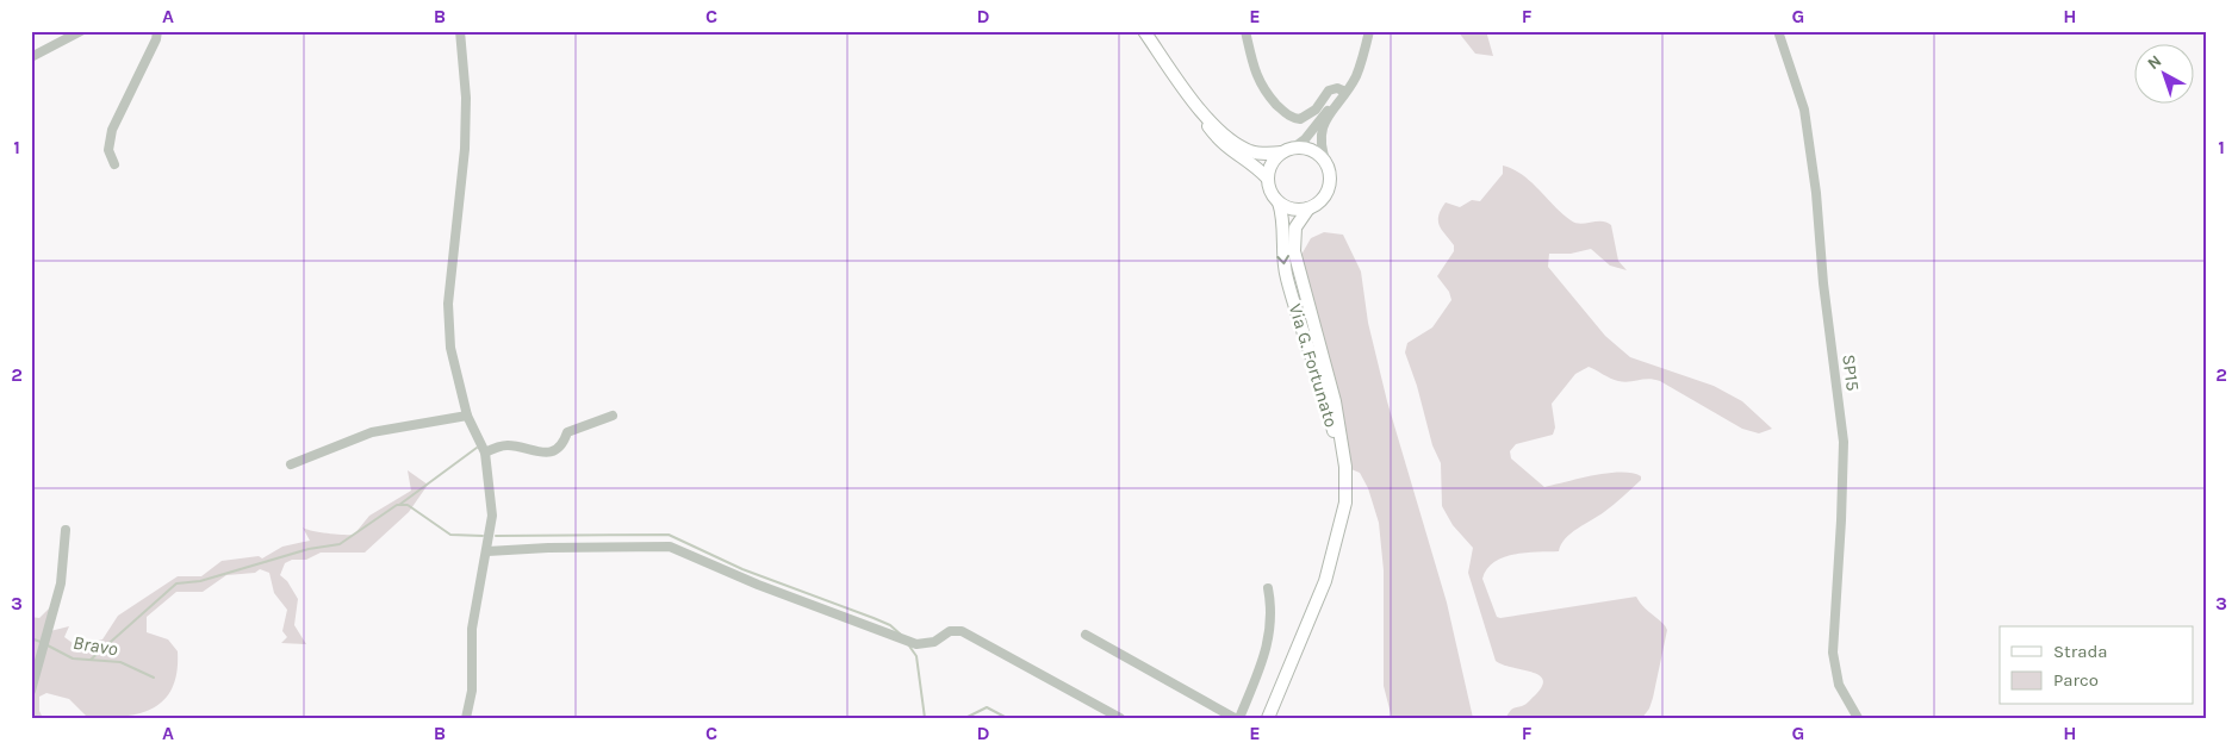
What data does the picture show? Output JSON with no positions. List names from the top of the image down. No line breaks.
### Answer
{"streets":{"main road":["Via G. Fortunato"],"street":["SP15"]},"water":["Bravo"],"legend":["Strada","Parco"],"north":"top left","grid":{"columns":["A","B","C","D","E","F","G","H"],"rows":["1","2","3"]}}
